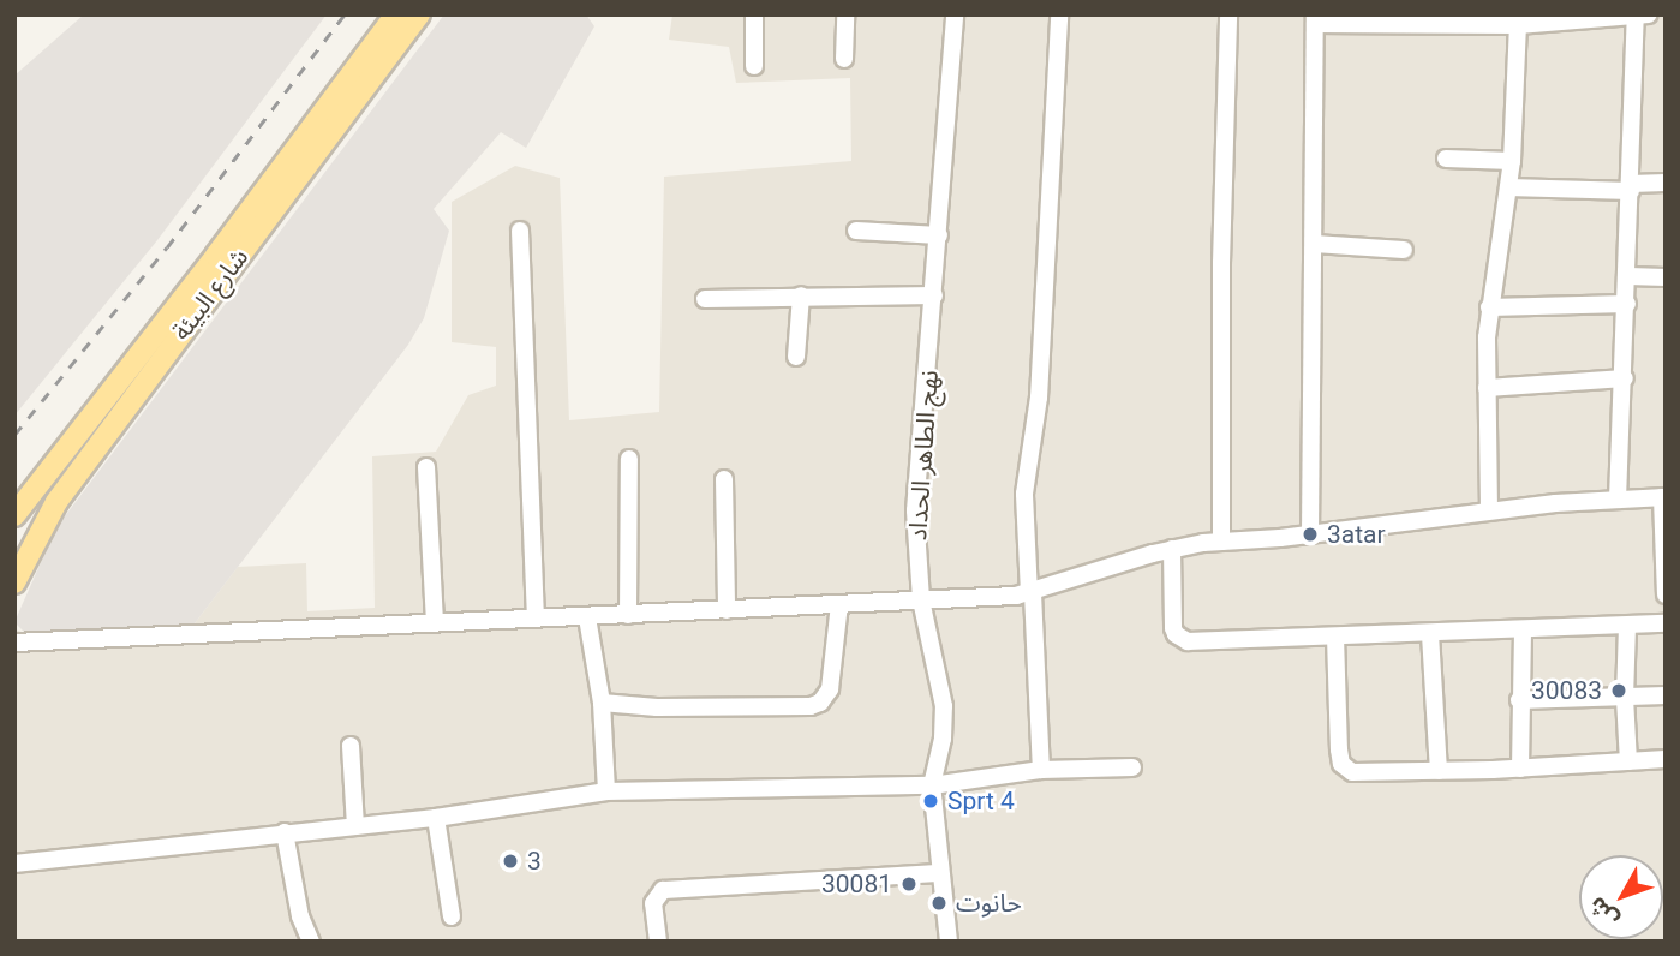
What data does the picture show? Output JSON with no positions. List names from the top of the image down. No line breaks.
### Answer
{"streets":{"main road":["شارع البيئة"],"street":["نهج الطاهر الحداد"]},"places":["3atar","30083","Sprt 4","3","30081","حانوت"],"north":"bottom left"}
